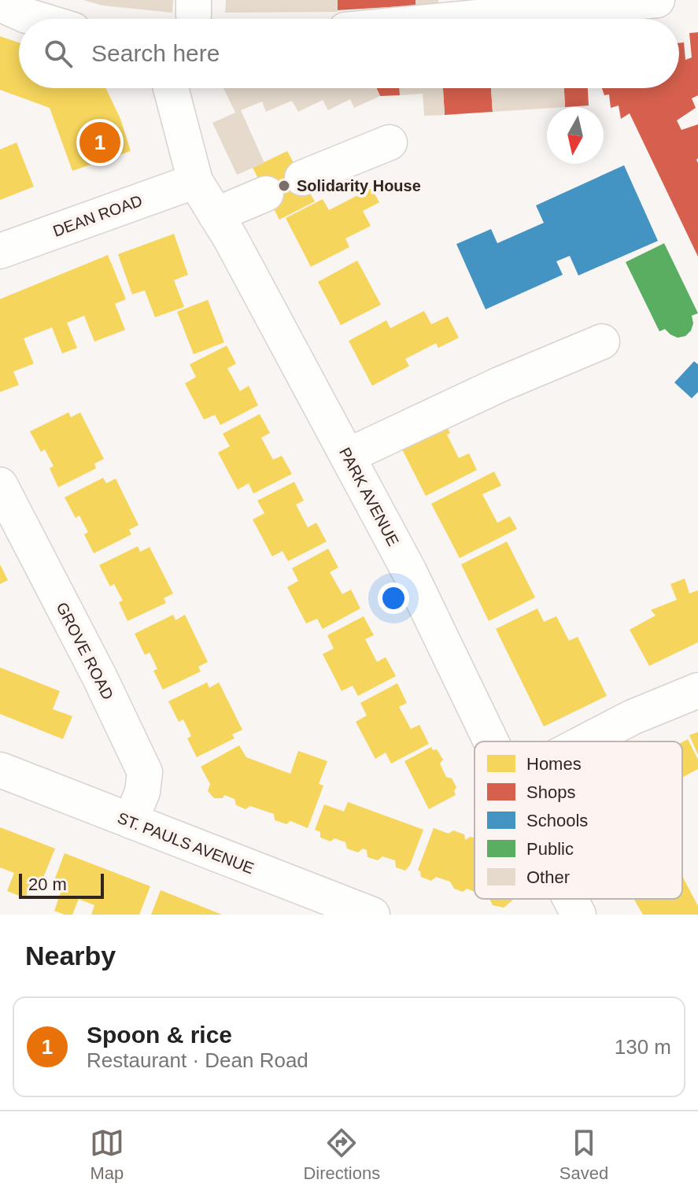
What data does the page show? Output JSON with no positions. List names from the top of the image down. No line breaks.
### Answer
{"streets":{"street":["DEAN ROAD","PARK AVENUE","GROVE ROAD","ST. PAULS AVENUE"]},"crossings":[["DEAN ROAD","PARK AVENUE"],["GROVE ROAD","ST. PAULS AVENUE"]],"places":["Solidarity House"],"legend":["Homes","Shops","Schools","Public","Other"],"scale_bar":"20 m","north":"bottom","page":{"search":"Search here","pins":"1","scale":"20 m","heading":"Nearby","list":[{"mark":"1","name":"Spoon & rice","note":"Restaurant · Dean Road","value":"130 m"}],"nav":["Map","Directions","Saved"]}}
